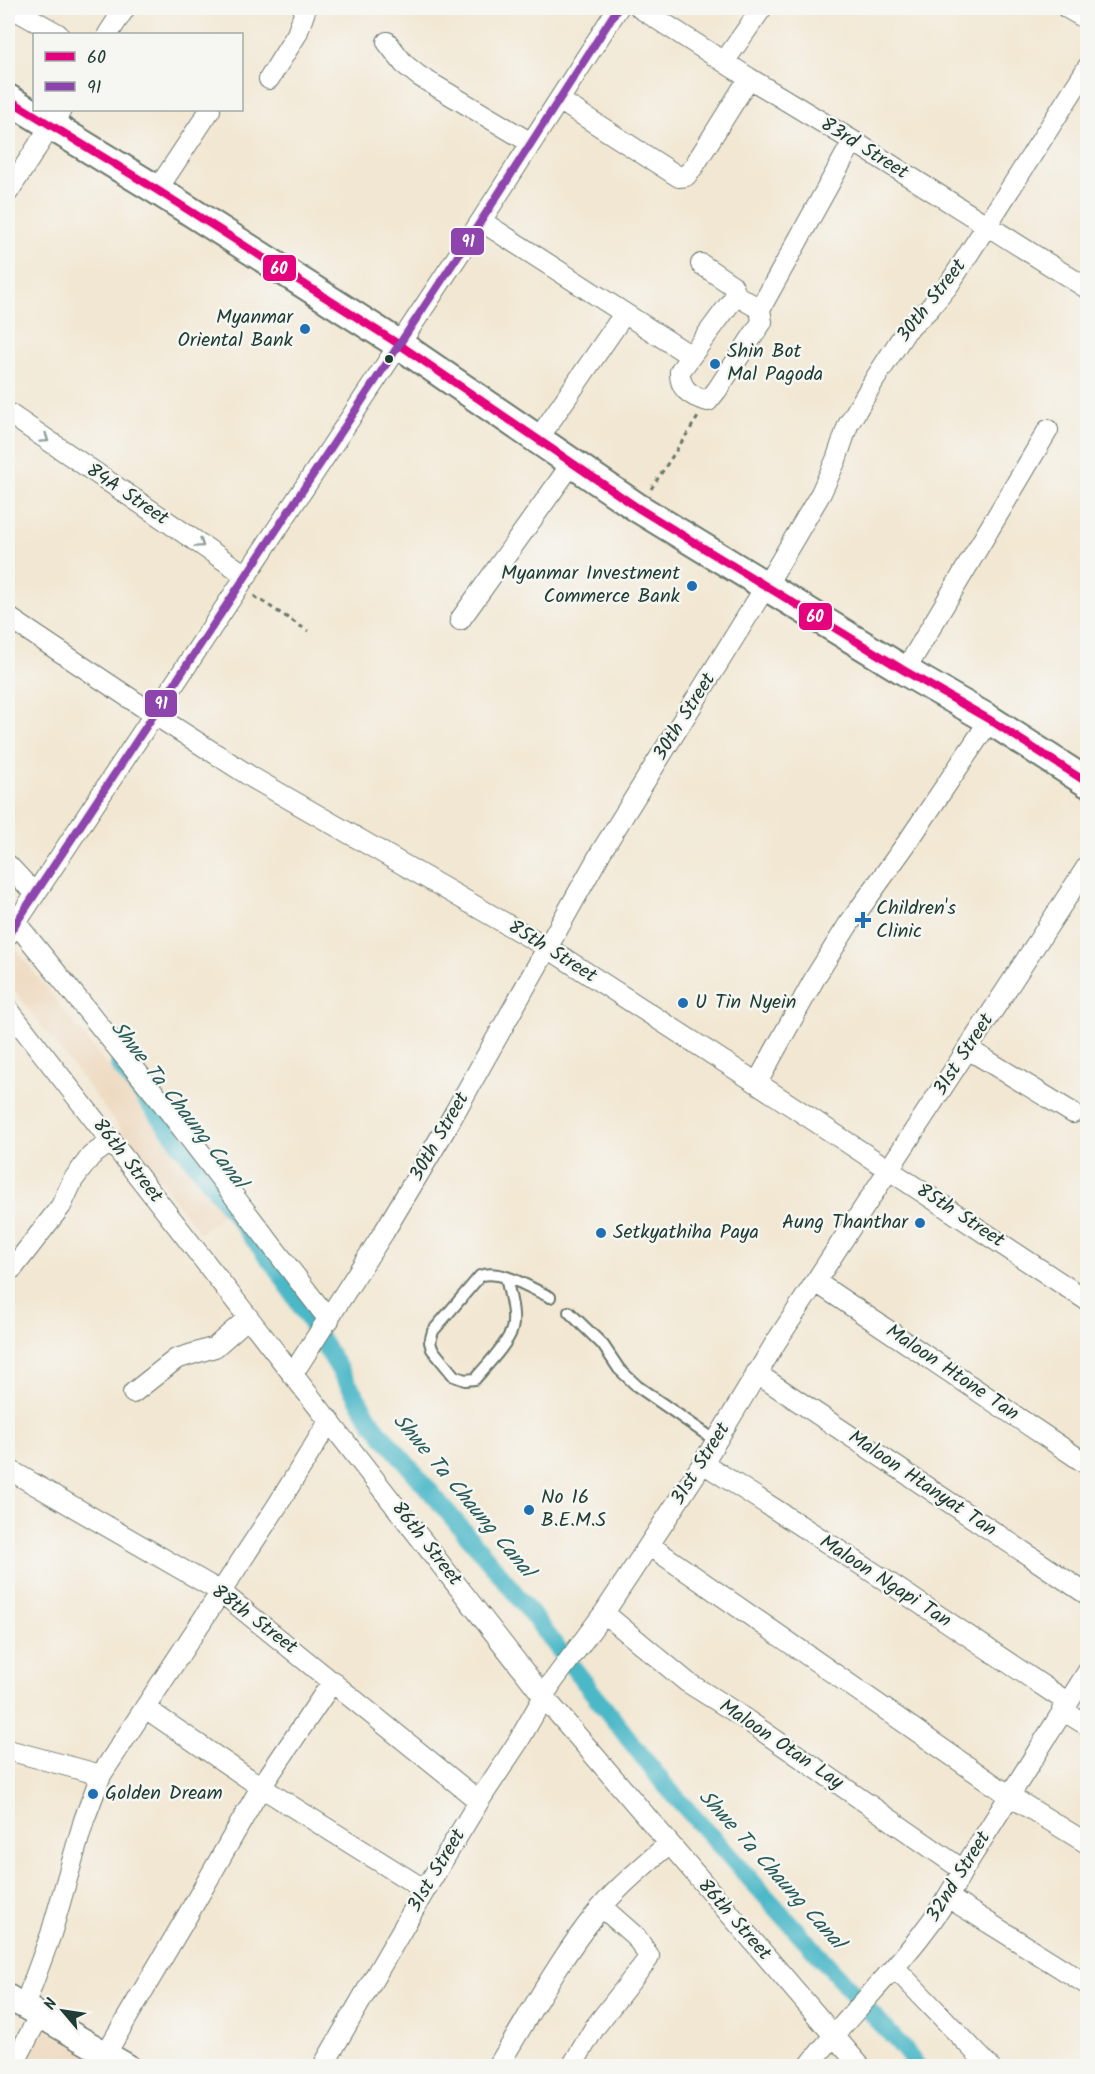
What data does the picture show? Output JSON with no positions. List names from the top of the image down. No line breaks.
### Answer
{"streets":{"street":["83rd Street","30th Street","84A Street","85th Street","31st Street","86th Street","Maloon Htone Tan","Maloon Htanyat Tan","Maloon Ngapi Tan","88th Street","Maloon Otan Lay","32nd Street"]},"crossings":[["83rd Street","30th Street"],["30th Street","85th Street"],["30th Street","86th Street"],["85th Street","31st Street"],["31st Street","86th Street"],["31st Street","Maloon Htone Tan"],["31st Street","Maloon Htanyat Tan"],["31st Street","Maloon Ngapi Tan"],["31st Street","88th Street"],["31st Street","Maloon Otan Lay"],["86th Street","32nd Street"],["Maloon Ngapi Tan","32nd Street"],["Maloon Otan Lay","32nd Street"]],"one_way":["84A Street"],"water":["Shwe Ta Chaung Canal"],"places":{"other":["Myanmar Oriental Bank","Shin Bot Mal Pagoda","Myanmar Investment Commerce Bank","U Tin Nyein","Aung Thanthar","Setkyathiha Paya","No 16 B.E.M.S","Golden Dream"],"health":["Children's Clinic"]},"lines":["transit line 91","transit line 60"],"legend":["60","91"],"north":"top left"}
